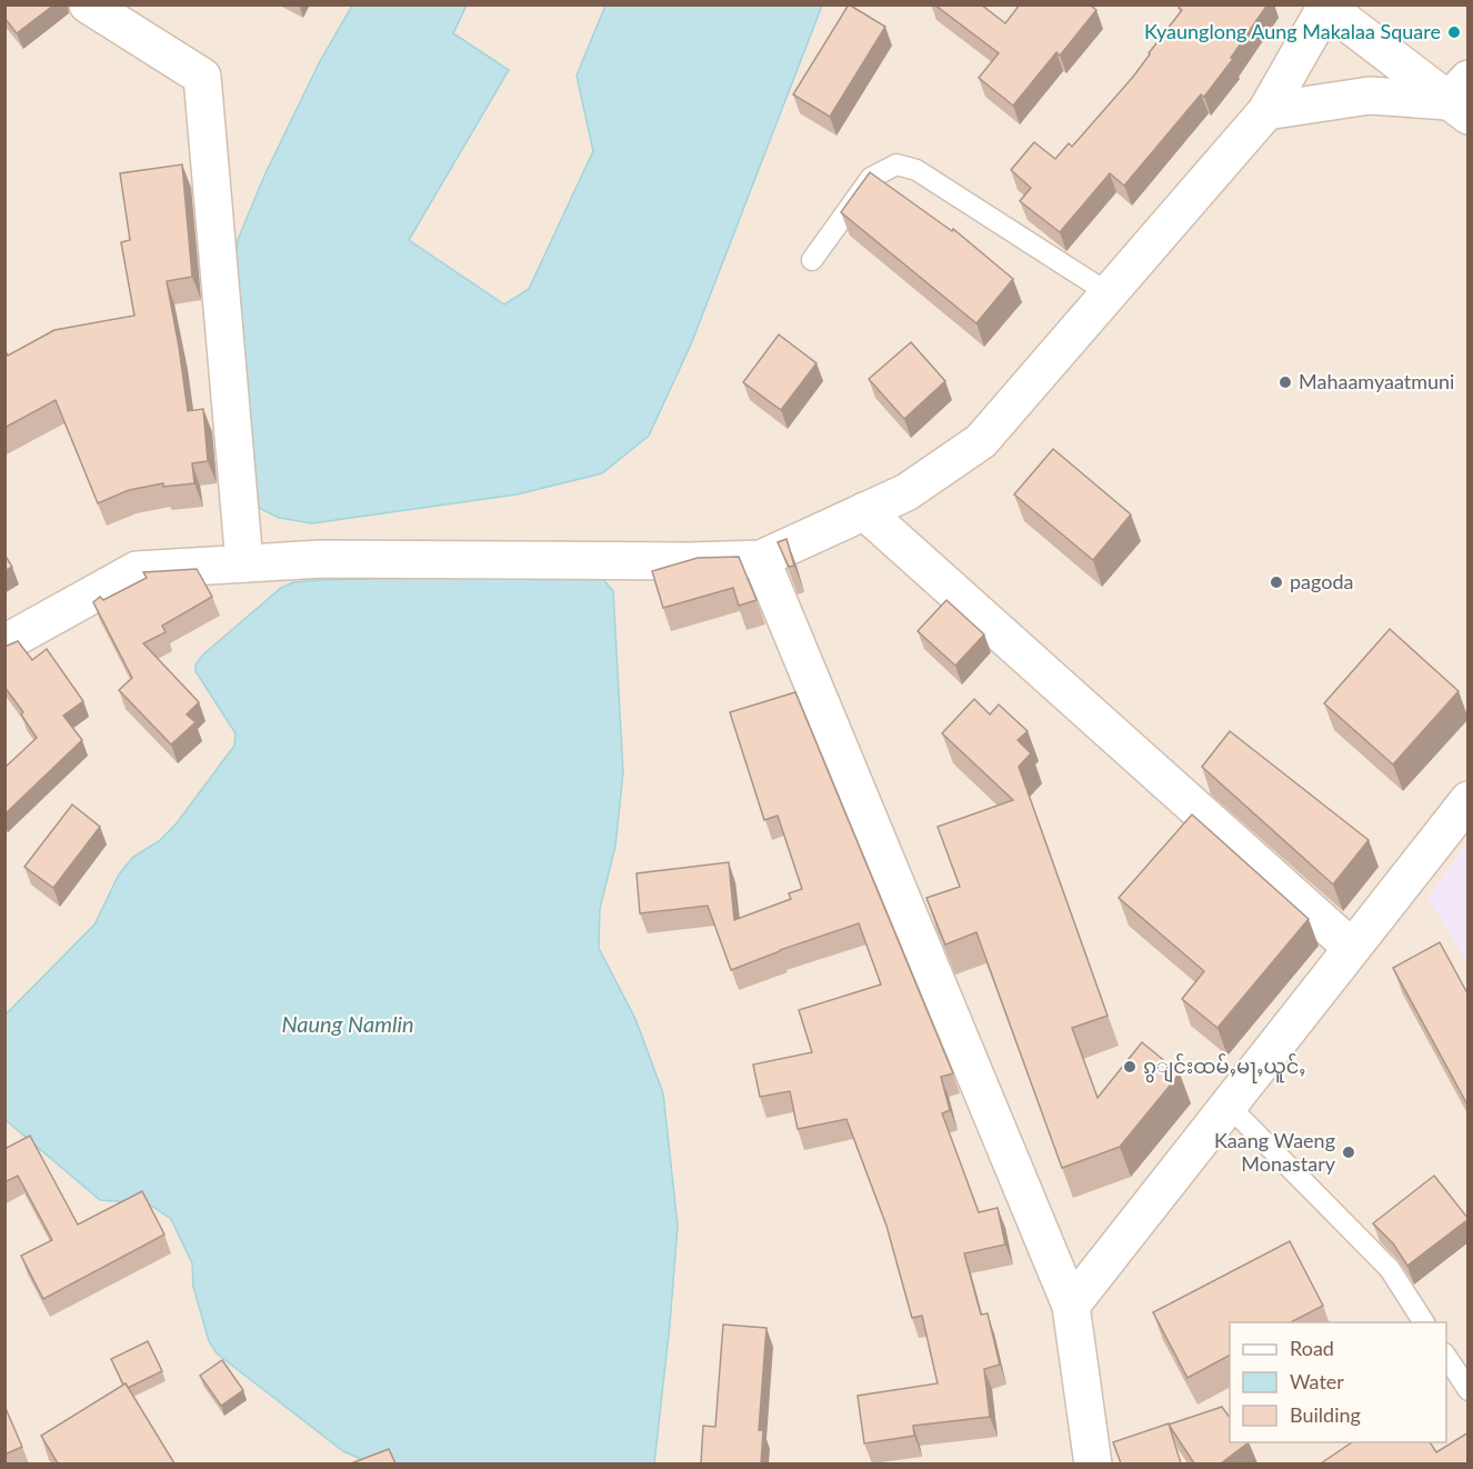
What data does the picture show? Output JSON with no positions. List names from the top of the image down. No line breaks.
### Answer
{"water":["Naung Namlin"],"places":["Kyaunglong Aung Makalaa Square","Mahaamyaatmuni","pagoda","ၵွျင်းထမ်ႇမႃႇယူင်ႇ","Kaang Waeng Monastary"],"legend":["Road","Water","Building"]}
